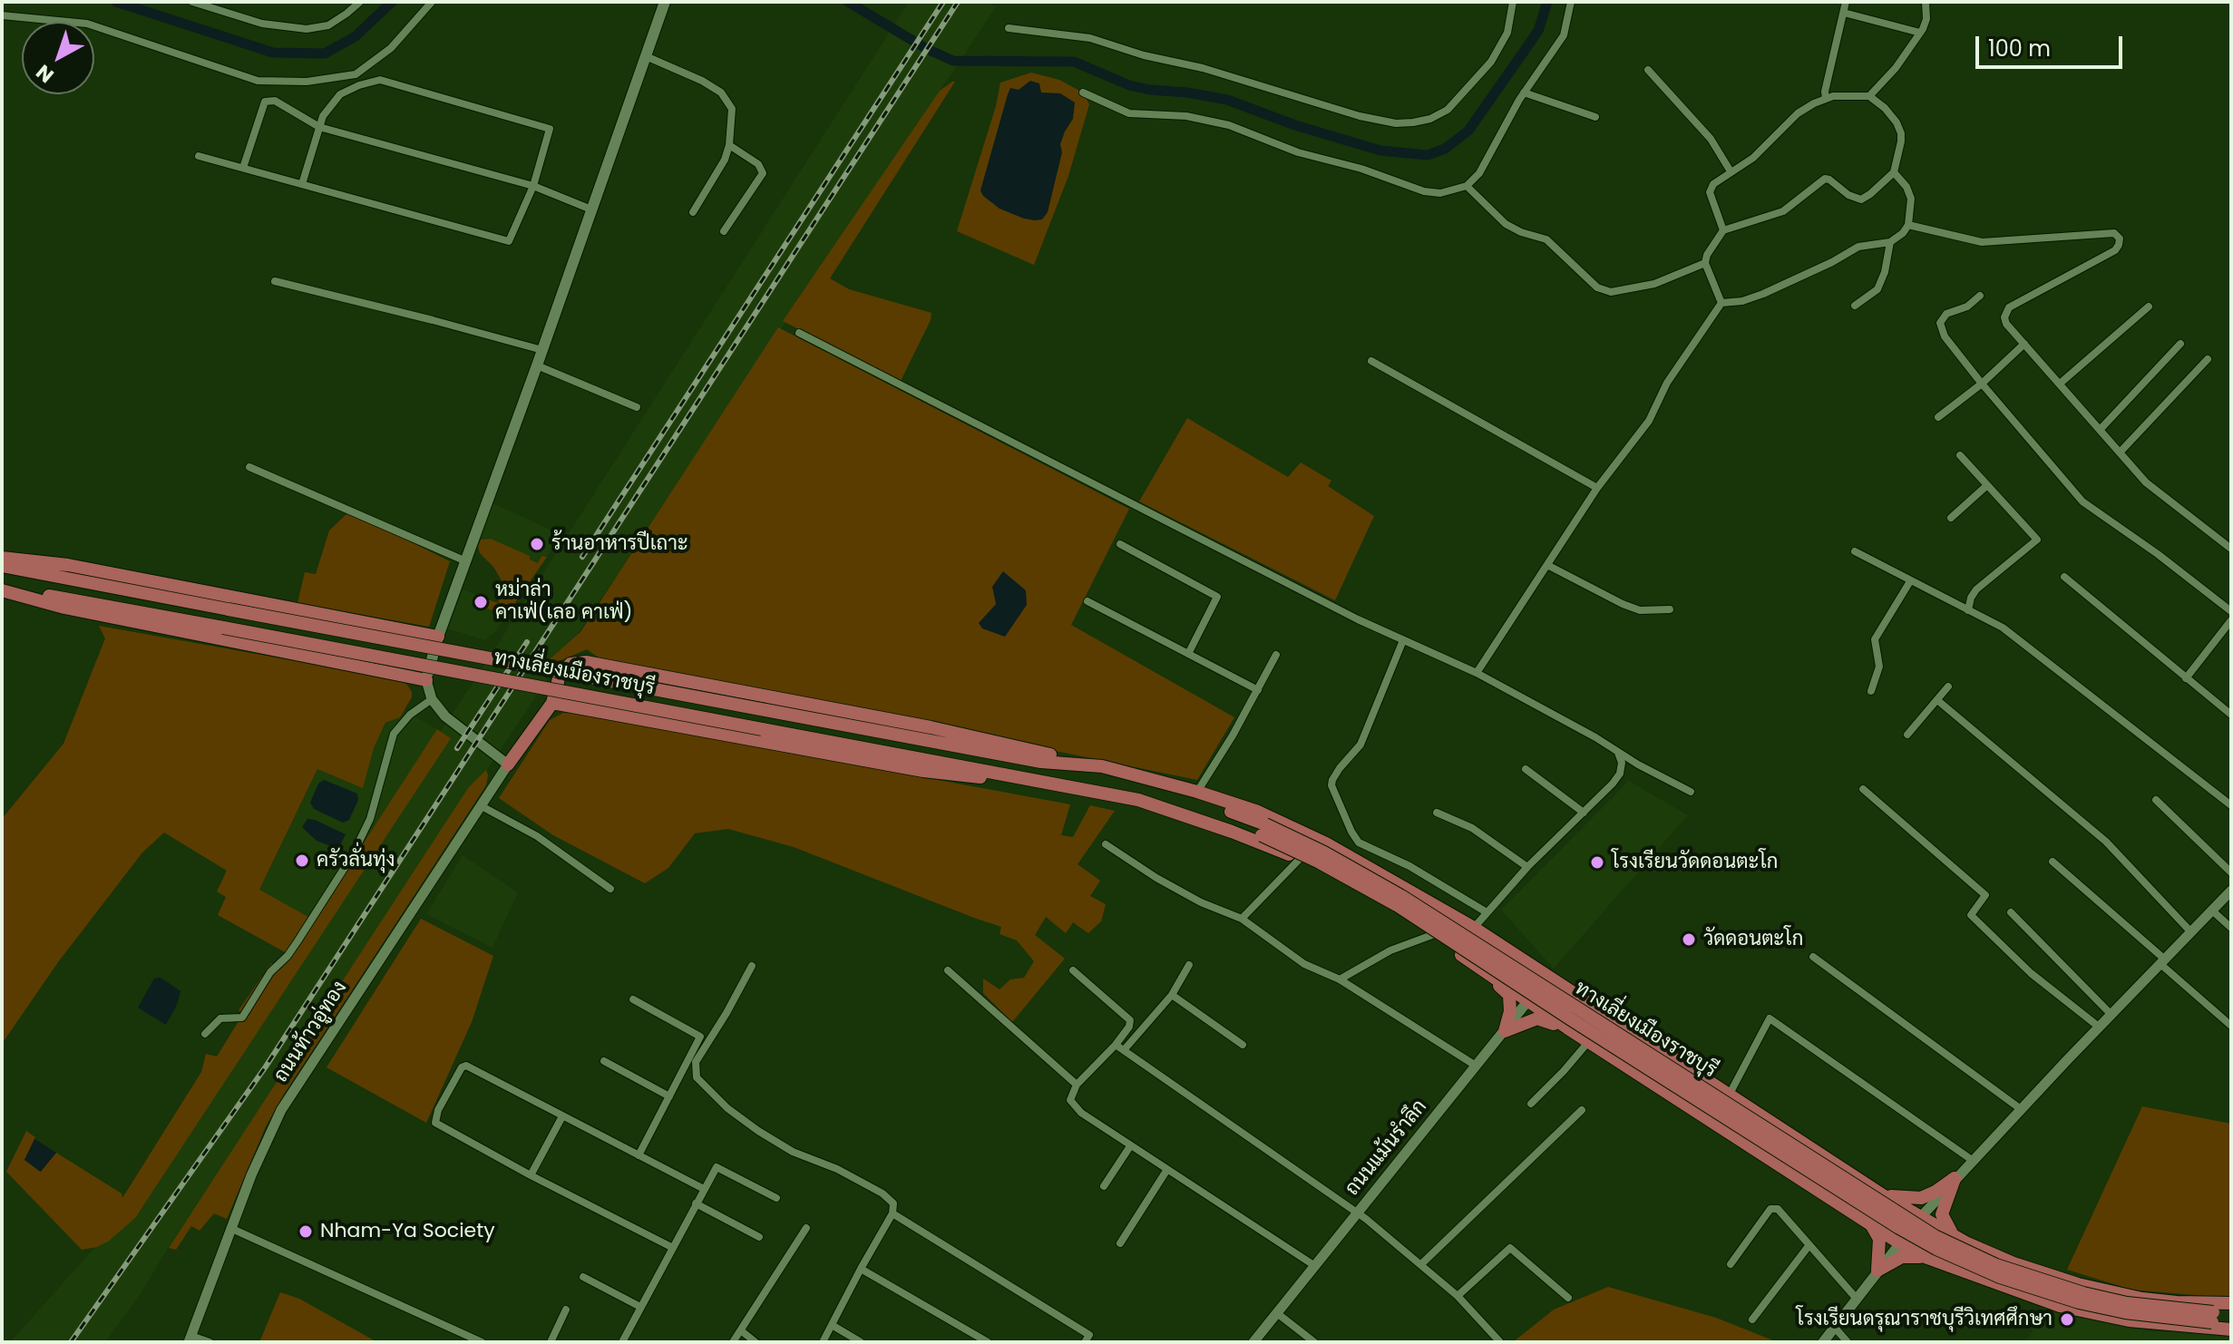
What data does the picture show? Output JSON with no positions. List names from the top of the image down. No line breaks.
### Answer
{"streets":{"main road":["ทางเลี่ยงเมืองราชบุรี"],"street":["ถนนท้าวอู่ทอง","ถนนแม้นรำลึก"]},"crossings":[["ทางเลี่ยงเมืองราชบุรี","ถนนแม้นรำลึก"]],"places":["ร้านอาหารปีเถาะ","หม่าล่า คาเฟ่(เลอ คาเฟ่)","ครัวลั่นทุ่ง","โรงเรียนวัดดอนตะโก","วัดดอนตะโก","Nham-Ya Society","โรงเรียนดรุณาราชบุรีวิเทศศึกษา"],"scale_bar":"100 m","north":"bottom left"}
